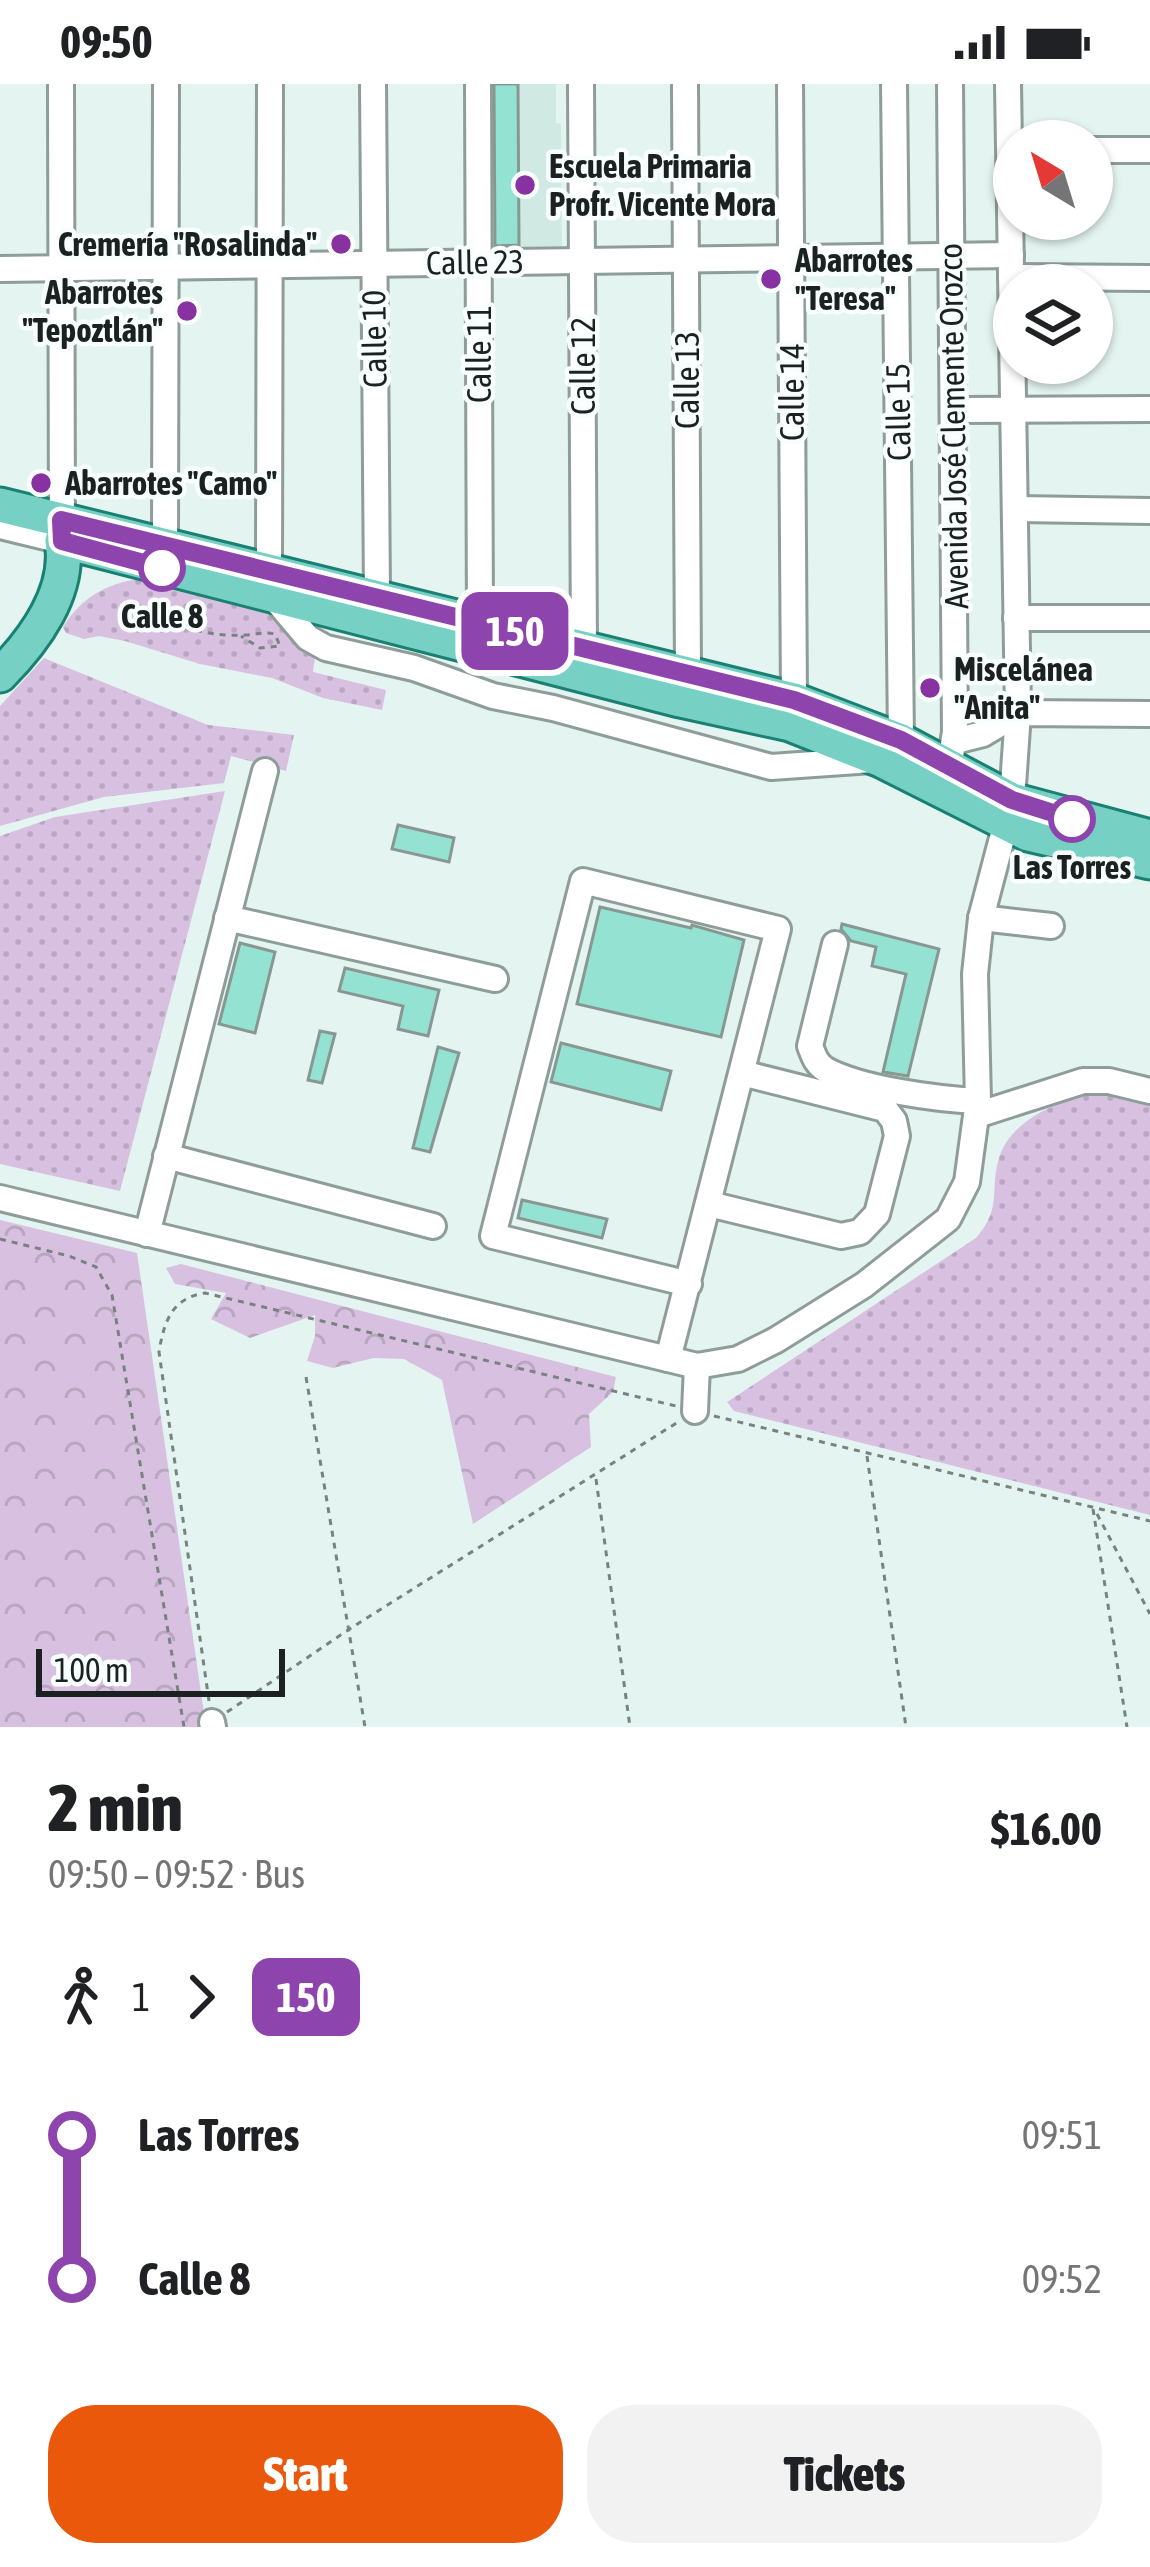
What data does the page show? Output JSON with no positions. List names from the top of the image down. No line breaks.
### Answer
{"streets":{"street":["Calle 23","Calle 10","Calle 11","Calle 12","Calle 13","Calle 14","Calle 15","Avenida José Clemente Orozco"]},"crossings":[["Calle 23","Calle 10"],["Calle 23","Calle 11"],["Calle 23","Calle 12"],["Calle 23","Calle 13"],["Calle 23","Calle 14"],["Calle 23","Calle 15"],["Calle 23","Avenida José Clemente Orozco"]],"places":["Escuela Primaria Profr. Vicente Mora","Cremería \"Rosalinda\"","Abarrotes \"Teresa\"","Abarrotes \"Tepoztlán\"","Abarrotes \"Camo\"","Calle 8","Miscelánea \"Anita\"","Las Torres"],"lines":["bus line 150"],"scale_bar":"100 m","north":"top left","page":{"status":"09:50","on_map":"150","scale":"100 m","heading":["2 min","09:50 – 09:52 · Bus","$16.00"],"legs":["1","150"],"list":[{"name":"Las Torres","value":"09:51"},{"name":"Calle 8","value":"09:52"}],"buttons":["Start","Tickets"]}}
